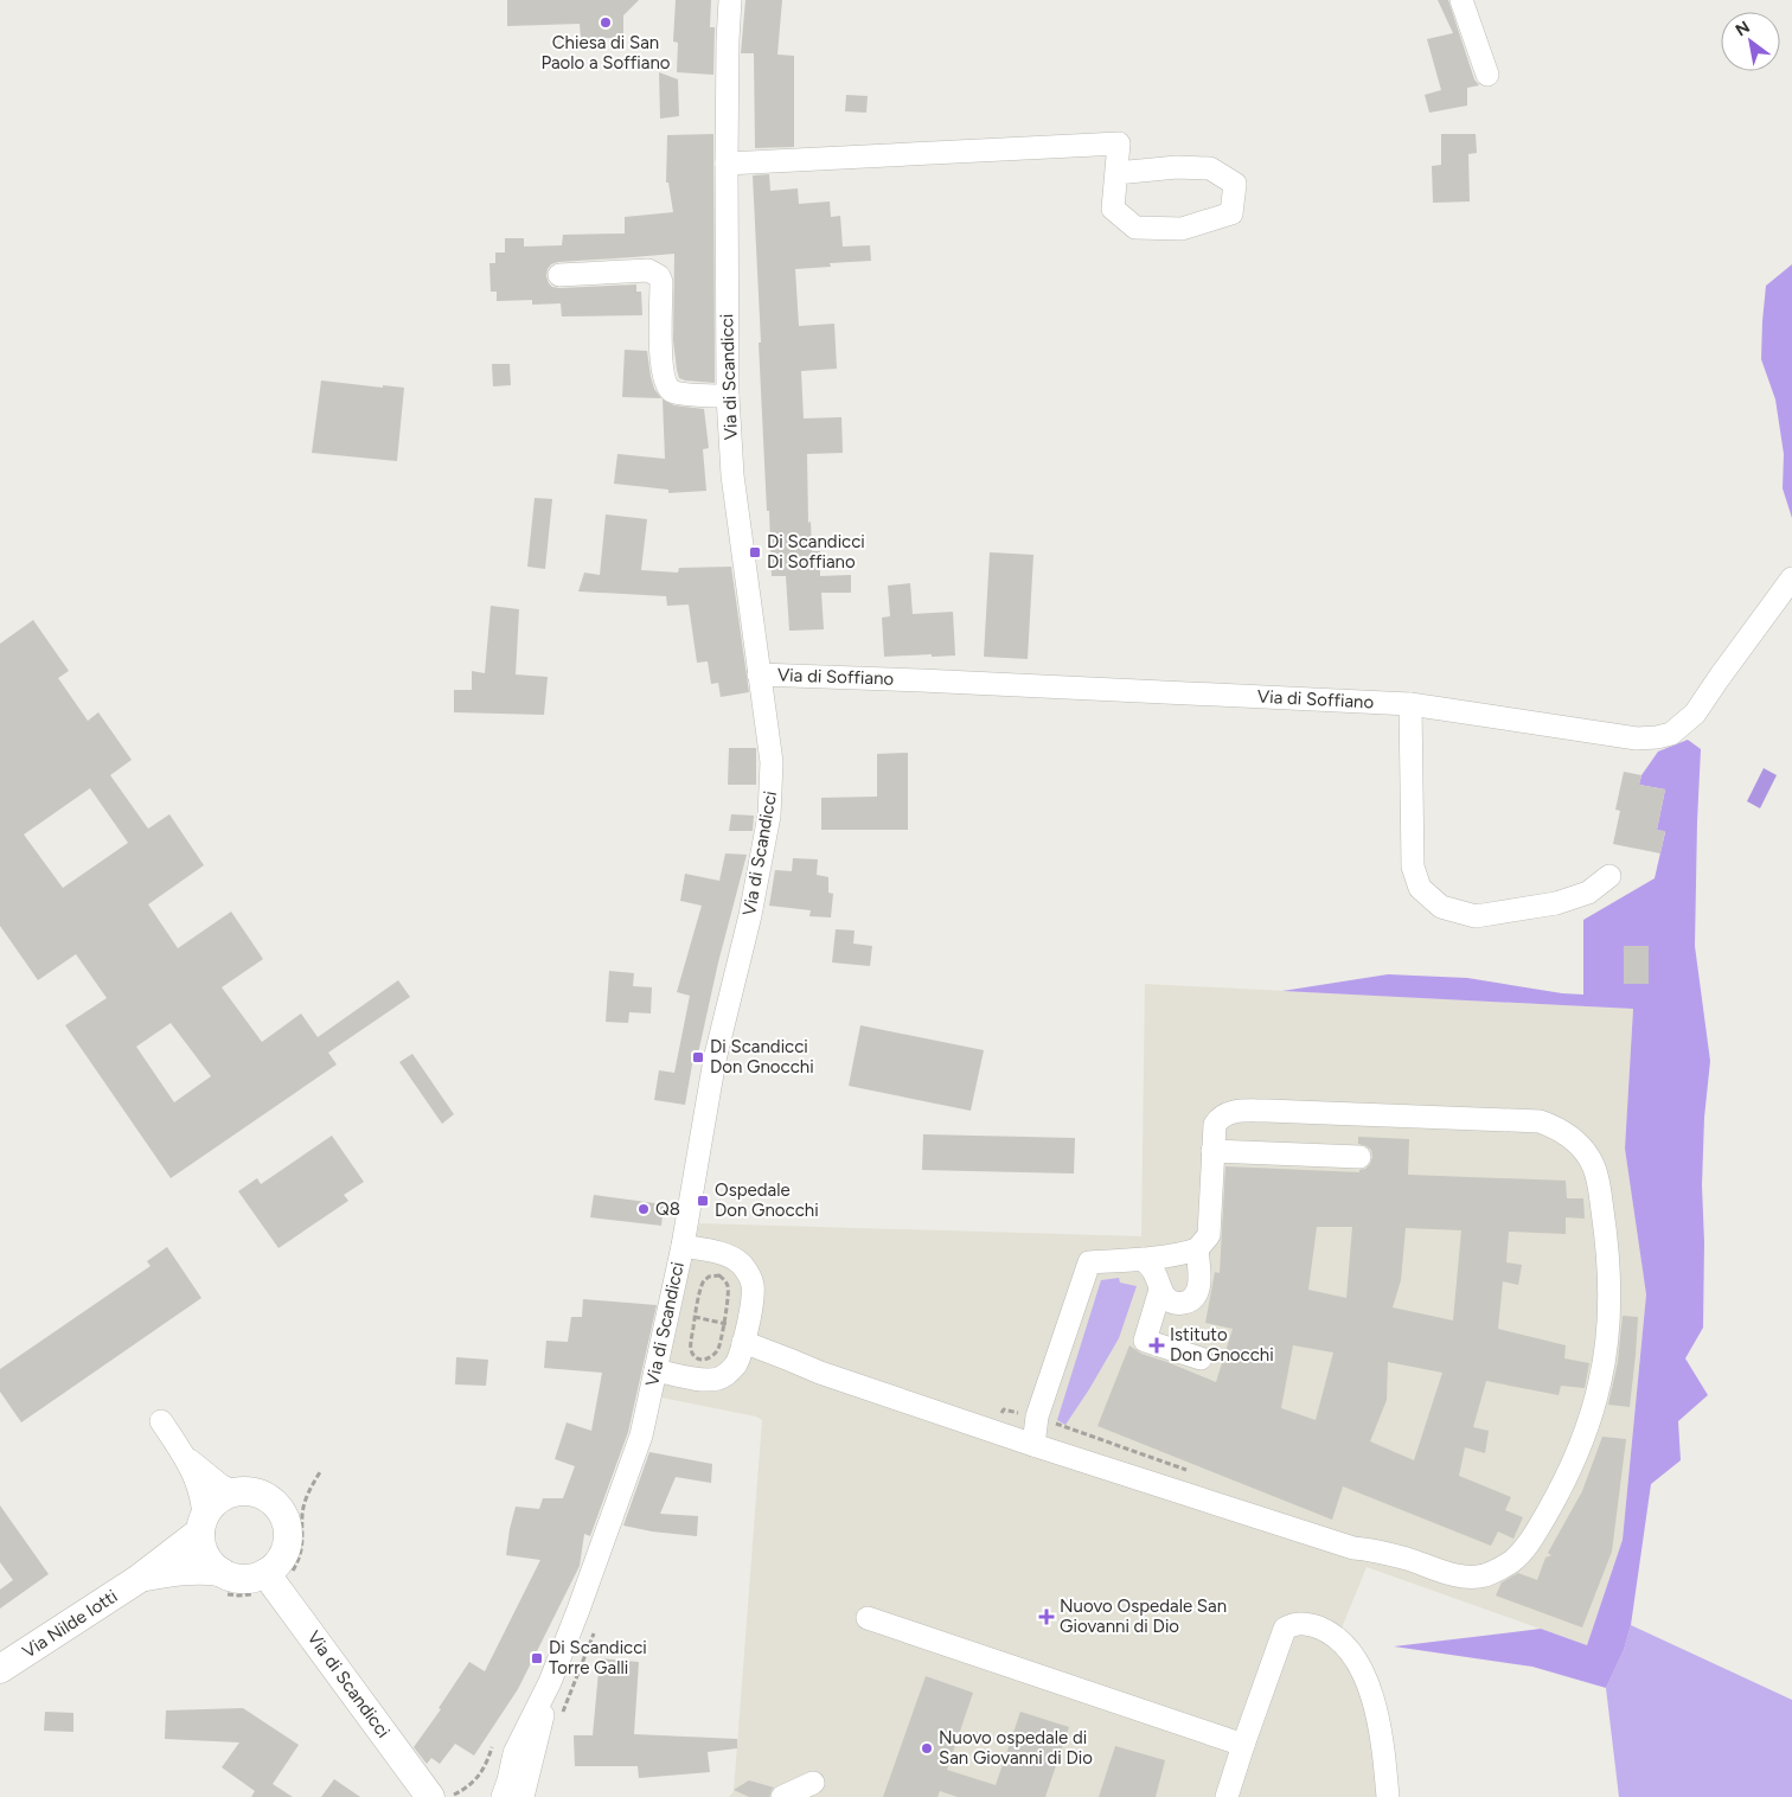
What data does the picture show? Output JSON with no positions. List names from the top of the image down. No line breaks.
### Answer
{"streets":{"main road":["Via di Scandicci","Via Nilde Iotti"],"street":["Via di Soffiano"]},"crossings":[["Via di Scandicci","Via di Soffiano"],["Via di Scandicci","Via Nilde Iotti"]],"places":{"other":["Chiesa di San Paolo a Soffiano","Q8","Nuovo ospedale di San Giovanni di Dio"],"transit":["Di Scandicci Di Soffiano","Di Scandicci Don Gnocchi","Ospedale Don Gnocchi","Di Scandicci Torre Galli"],"health":["Istituto Don Gnocchi","Nuovo Ospedale San Giovanni di Dio"]},"north":"top left"}
